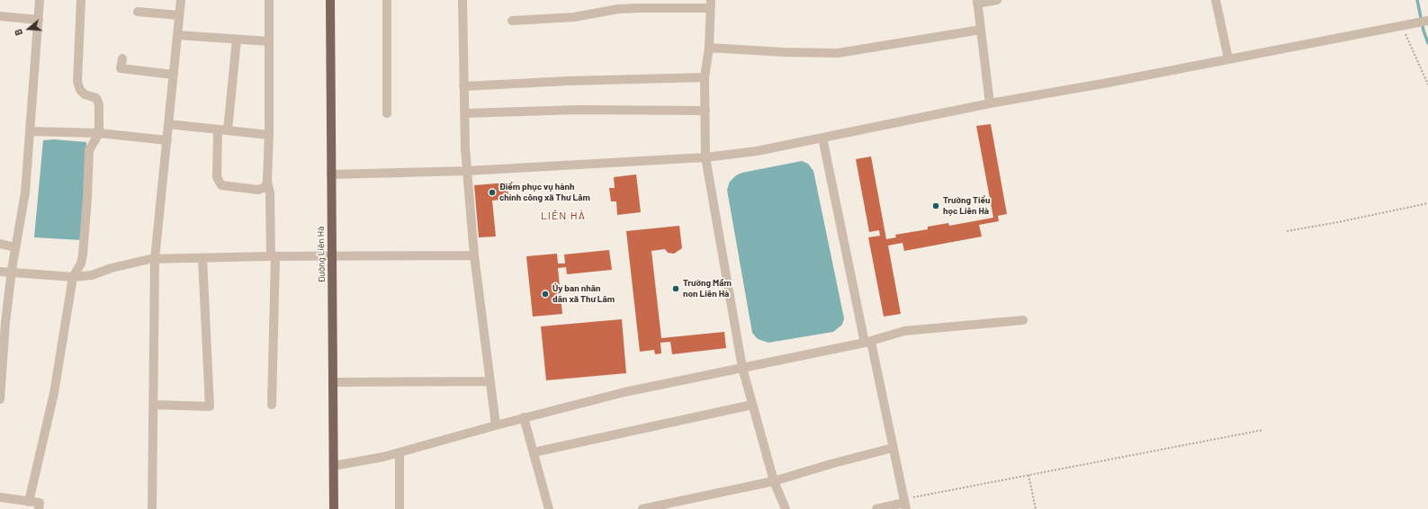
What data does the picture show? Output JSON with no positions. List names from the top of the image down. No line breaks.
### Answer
{"streets":{"main road":["Đường Liên Hà"]},"districts":["LIÊN HÀ"],"places":["Điểm phục vụ hành chính công xã Thư Lâm","Trường Tiểu học Liên Hà","Trường Mầm non Liên Hà","Ủy ban nhân dân xã Thư Lâm"],"north":"left"}
